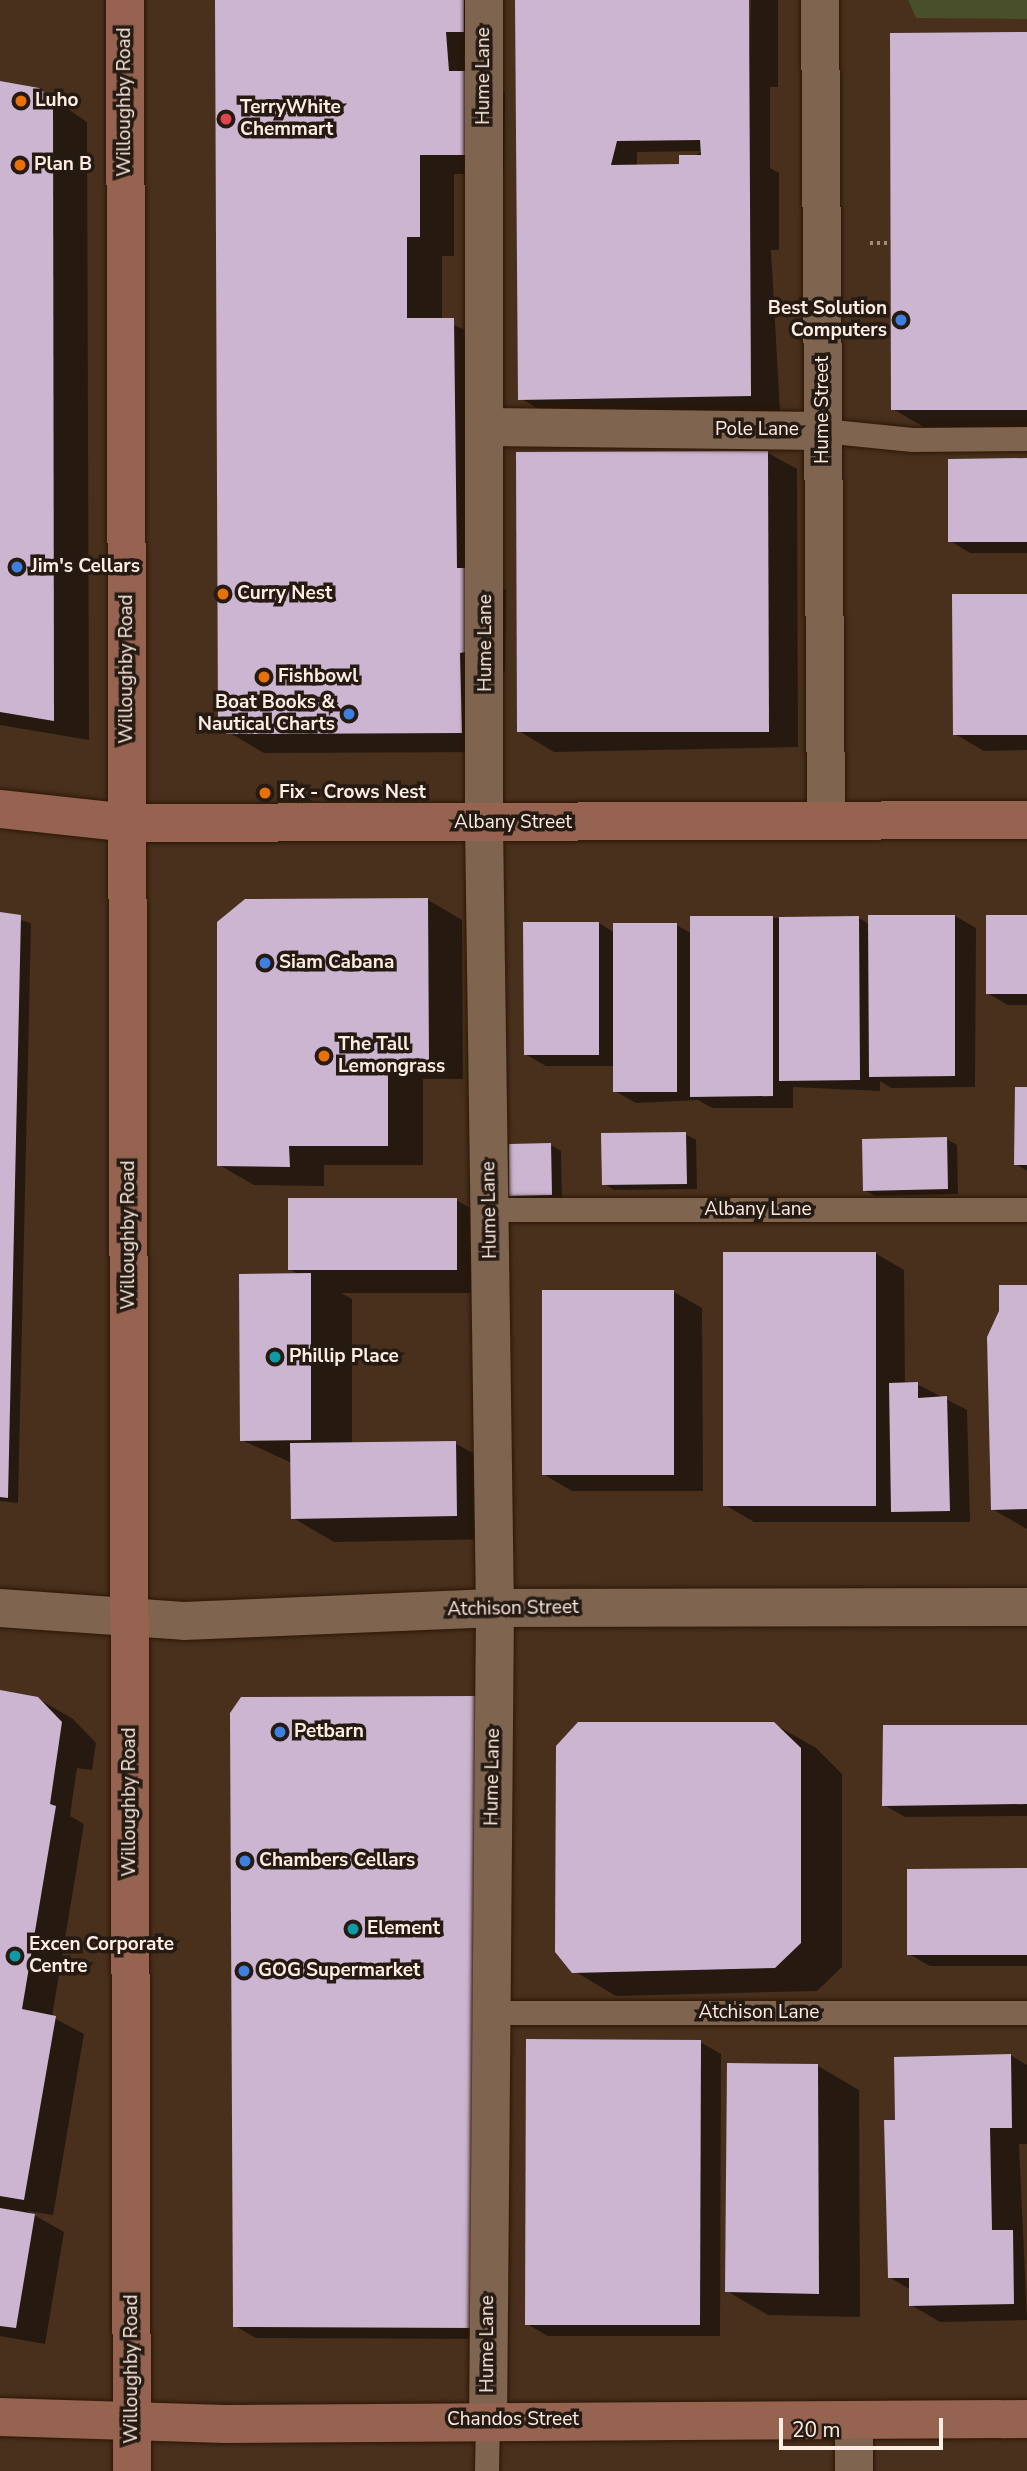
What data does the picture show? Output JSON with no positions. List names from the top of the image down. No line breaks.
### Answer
{"streets":{"street":["Hume Lane","Willoughby Road","Hume Street","Pole Lane","Albany Street","Atchison Street","Chandos Street"],"lane":["Albany Lane","Atchison Lane"]},"crossings":[["Hume Lane","Pole Lane"],["Hume Lane","Albany Street"],["Hume Lane","Albany Lane"],["Hume Lane","Atchison Street"],["Hume Lane","Atchison Lane"],["Hume Lane","Chandos Street"],["Willoughby Road","Albany Street"],["Willoughby Road","Atchison Street"],["Willoughby Road","Chandos Street"],["Hume Street","Pole Lane"],["Hume Street","Albany Street"]],"places":["Luho","TerryWhite Chemmart","Plan B","Best Solution Computers","Jim's Cellars","Curry Nest","Fishbowl","Boat Books & Nautical Charts","Fix - Crows Nest","Siam Cabana","The Tall Lemongrass","Phillip Place","Petbarn","Chambers Cellars","Element","Excen Corporate Centre","GOG Supermarket"],"scale_bar":"20 m"}
